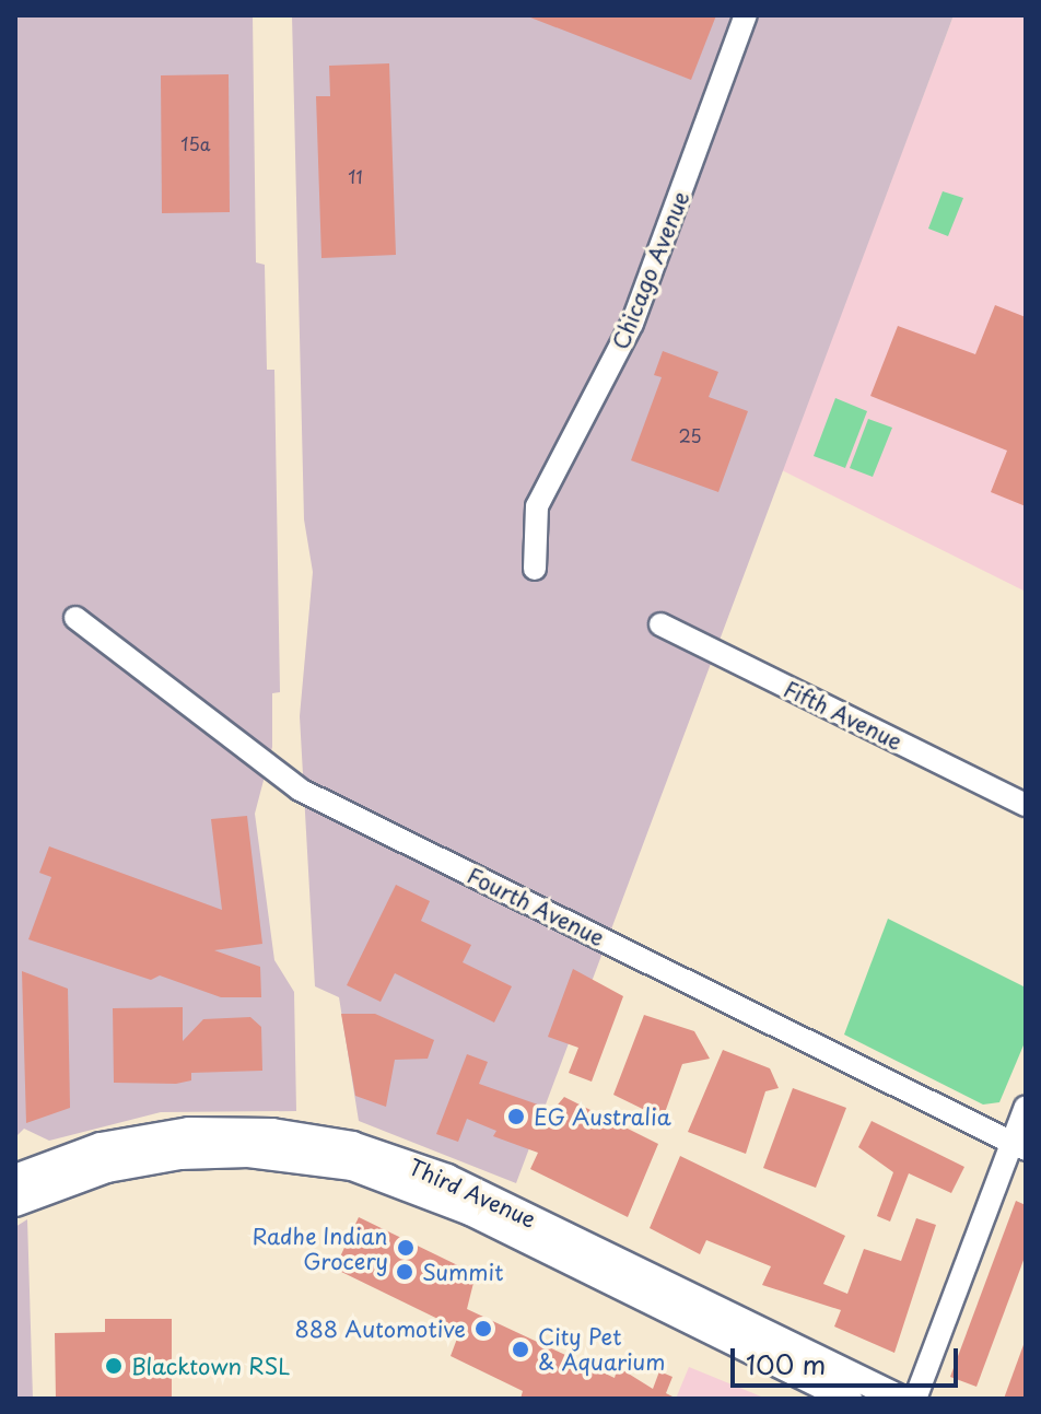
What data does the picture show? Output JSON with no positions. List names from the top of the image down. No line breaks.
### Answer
{"streets":{"main road":["Third Avenue"],"street":["Chicago Avenue","Fifth Avenue","Fourth Avenue"]},"places":["EG Australia","Radhe Indian Grocery","Summit","888 Automotive","City Pet & Aquarium","Blacktown RSL"],"house_numbers":["15a","11","25"],"scale_bar":"100 m"}
